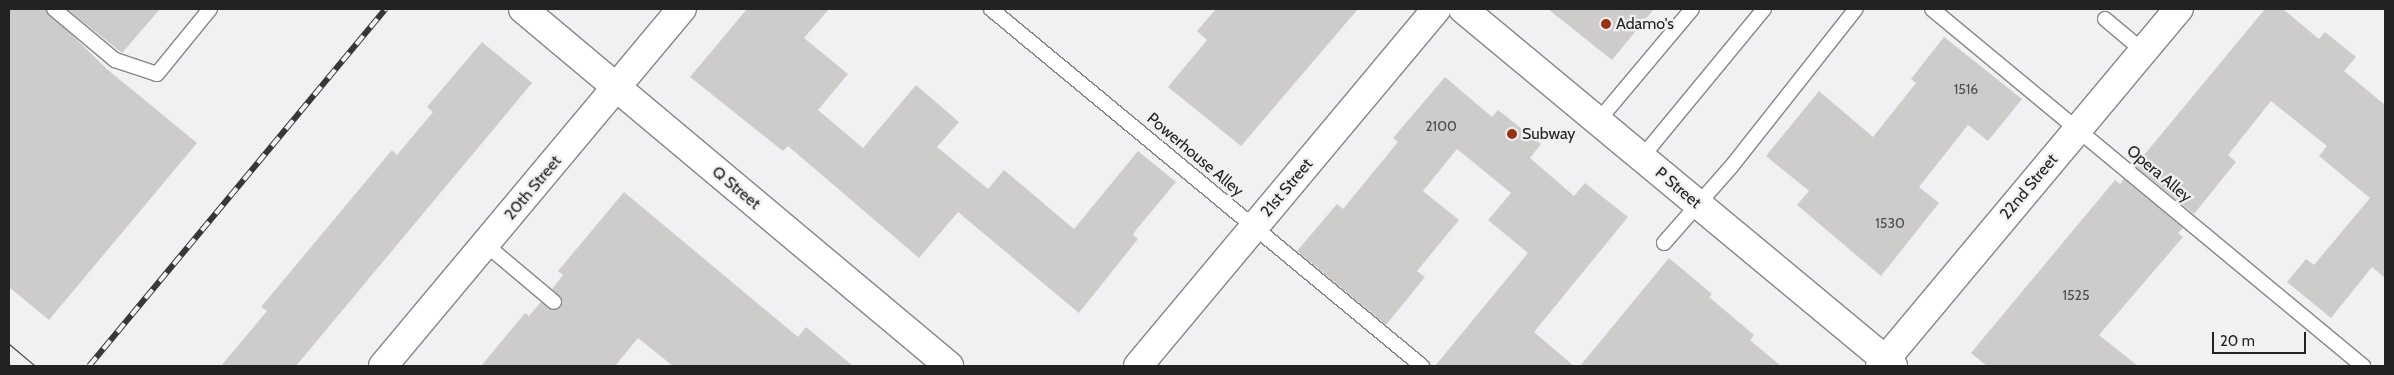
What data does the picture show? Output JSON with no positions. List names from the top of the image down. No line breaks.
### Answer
{"streets":{"main road":["22nd Street","20th Street","Q Street","21st Street","P Street"],"lane":["Powerhouse Alley","Opera Alley"]},"crossings":[["Powerhouse Alley","21st Street"],["Opera Alley","22nd Street"],["22nd Street","P Street"],["20th Street","Q Street"]],"places":["Adamo's","Subway"],"house_numbers":["1516","2100","1530","1525"],"scale_bar":"20 m"}
